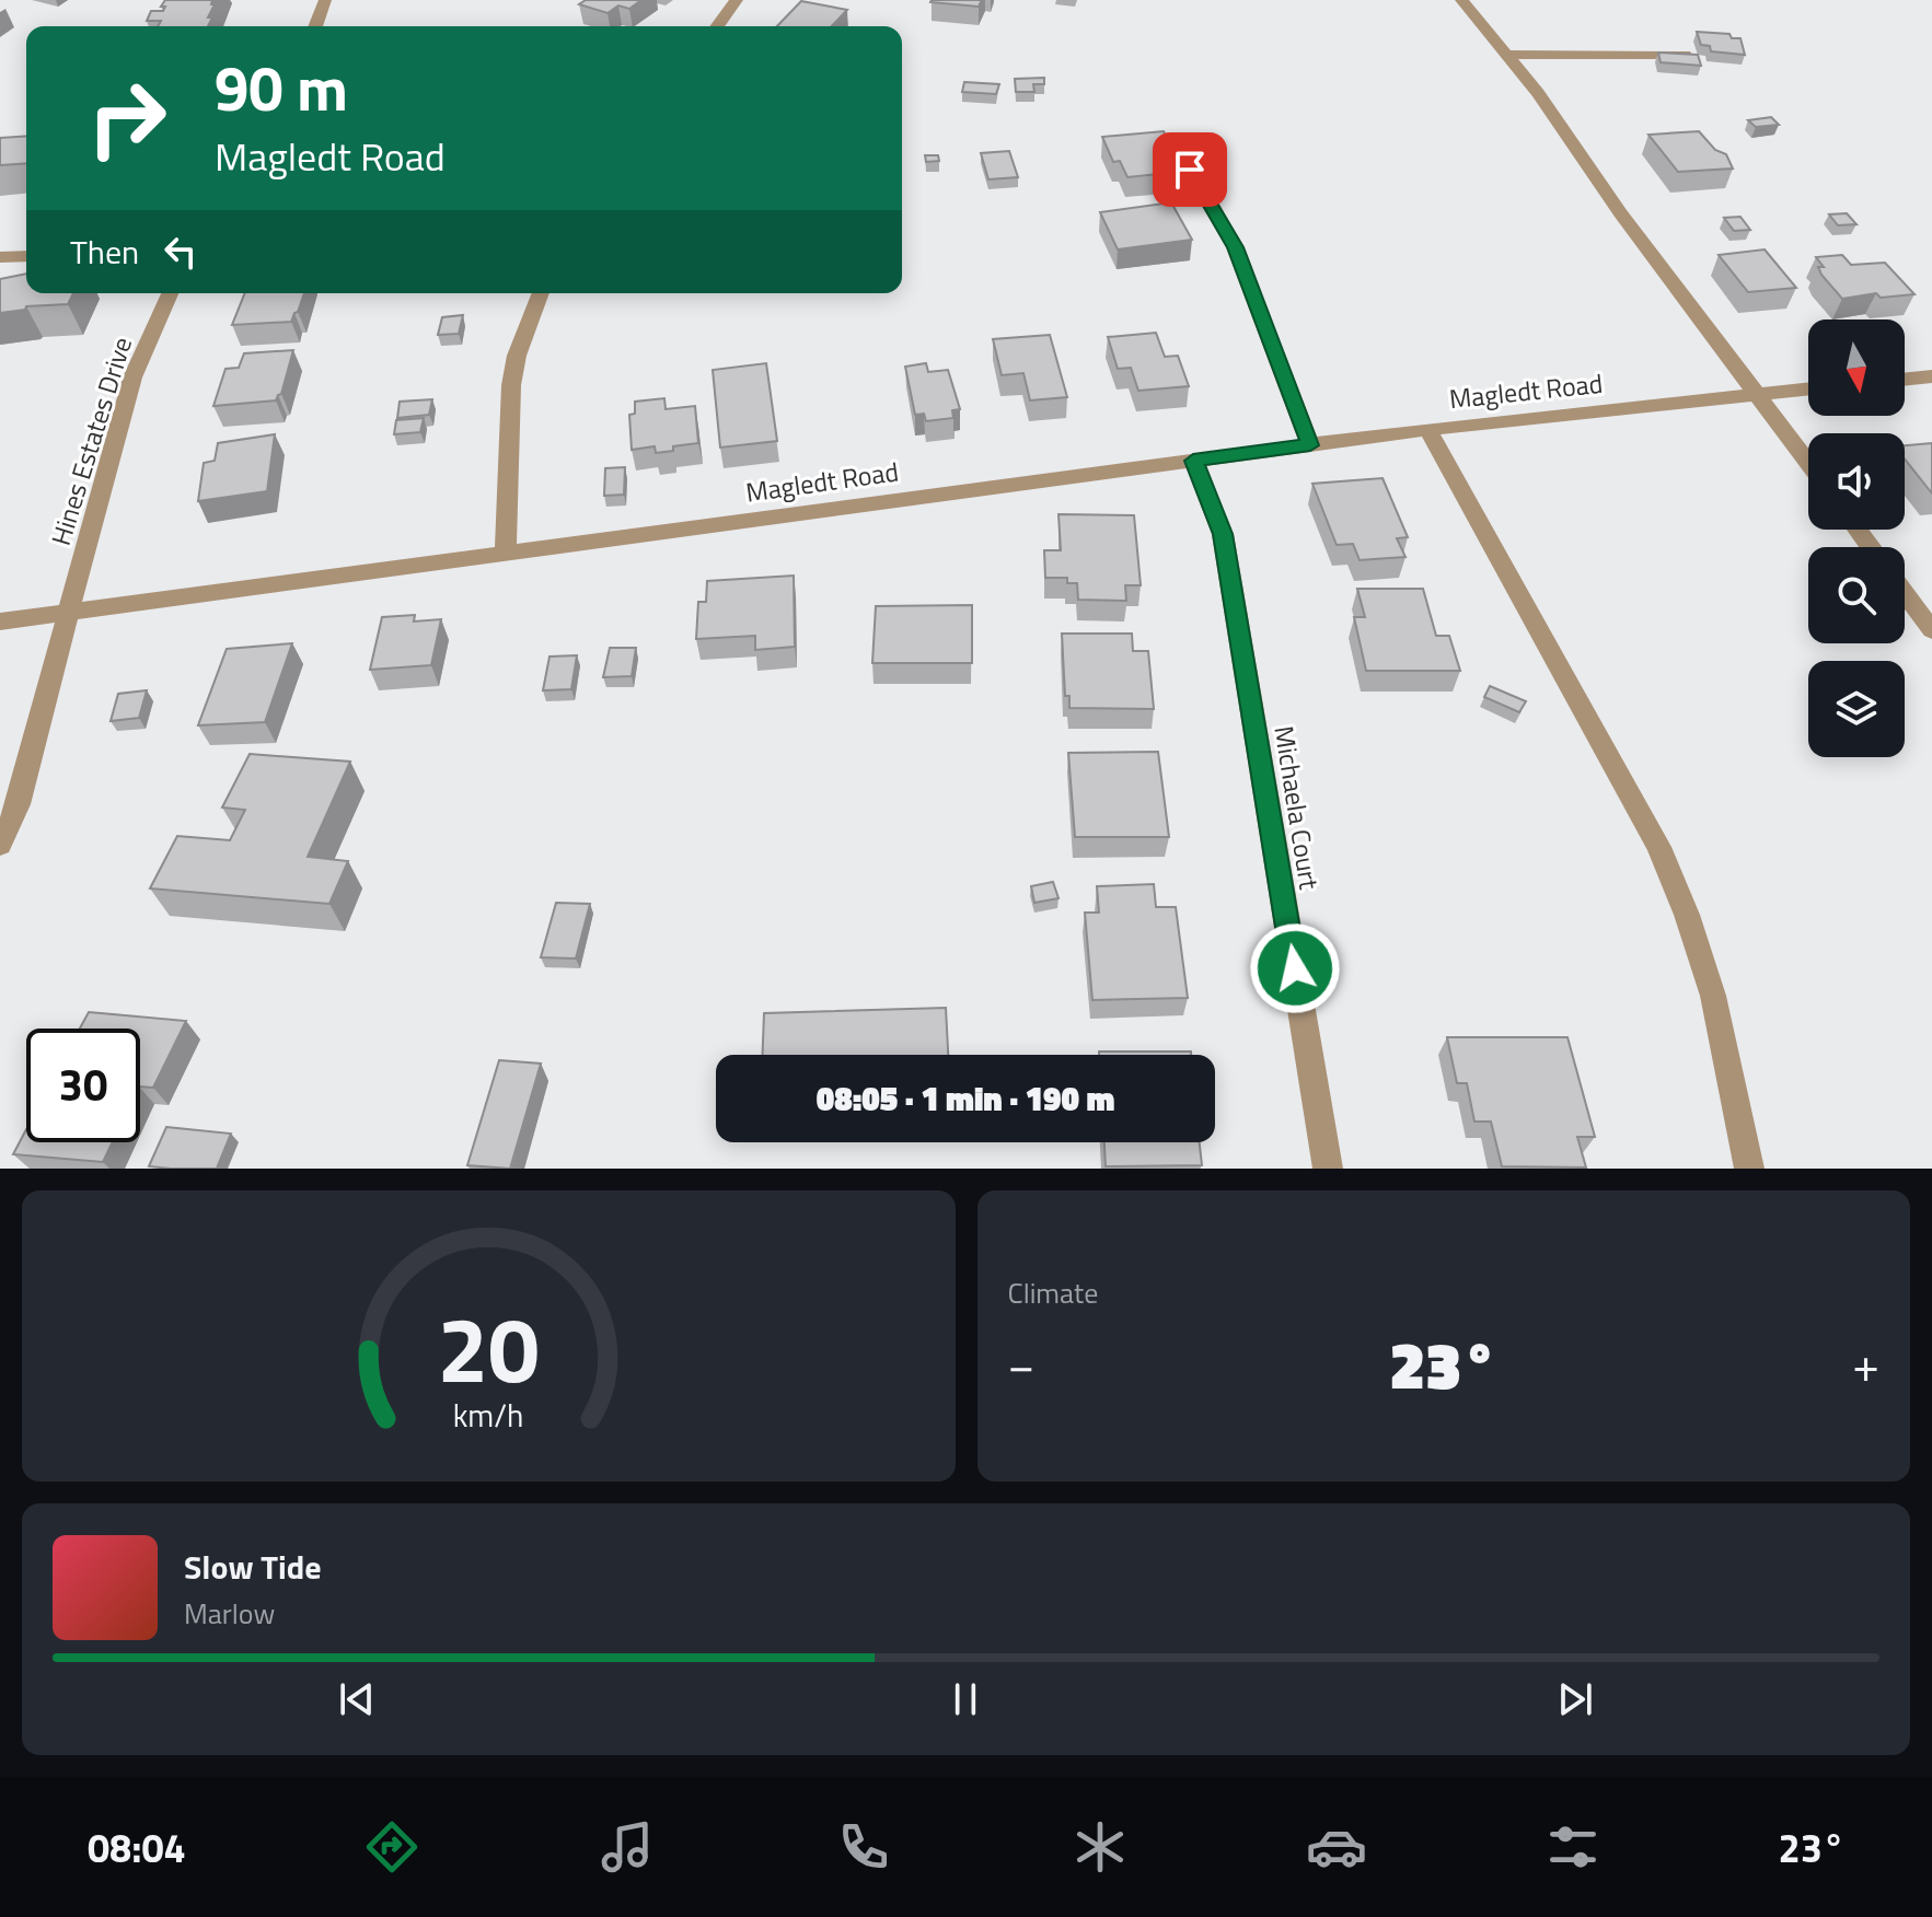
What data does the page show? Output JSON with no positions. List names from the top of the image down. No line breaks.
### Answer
{"streets":{"street":["Magledt Road","Hines Estates Drive","Michaela Court"]},"crossings":[["Magledt Road","Hines Estates Drive"],["Magledt Road","Michaela Court"]],"north":"bottom","page":{"turn":["90 m","Magledt Road"],"then":"Then","limit":"30","trip":"08:05 · 1 min · 190 m","tile":"Climate","heat":["−","23°","+"],"song":["Slow Tide","Marlow"],"tabs":["08:04","23°"],"gauge":["20","km/h"]}}
